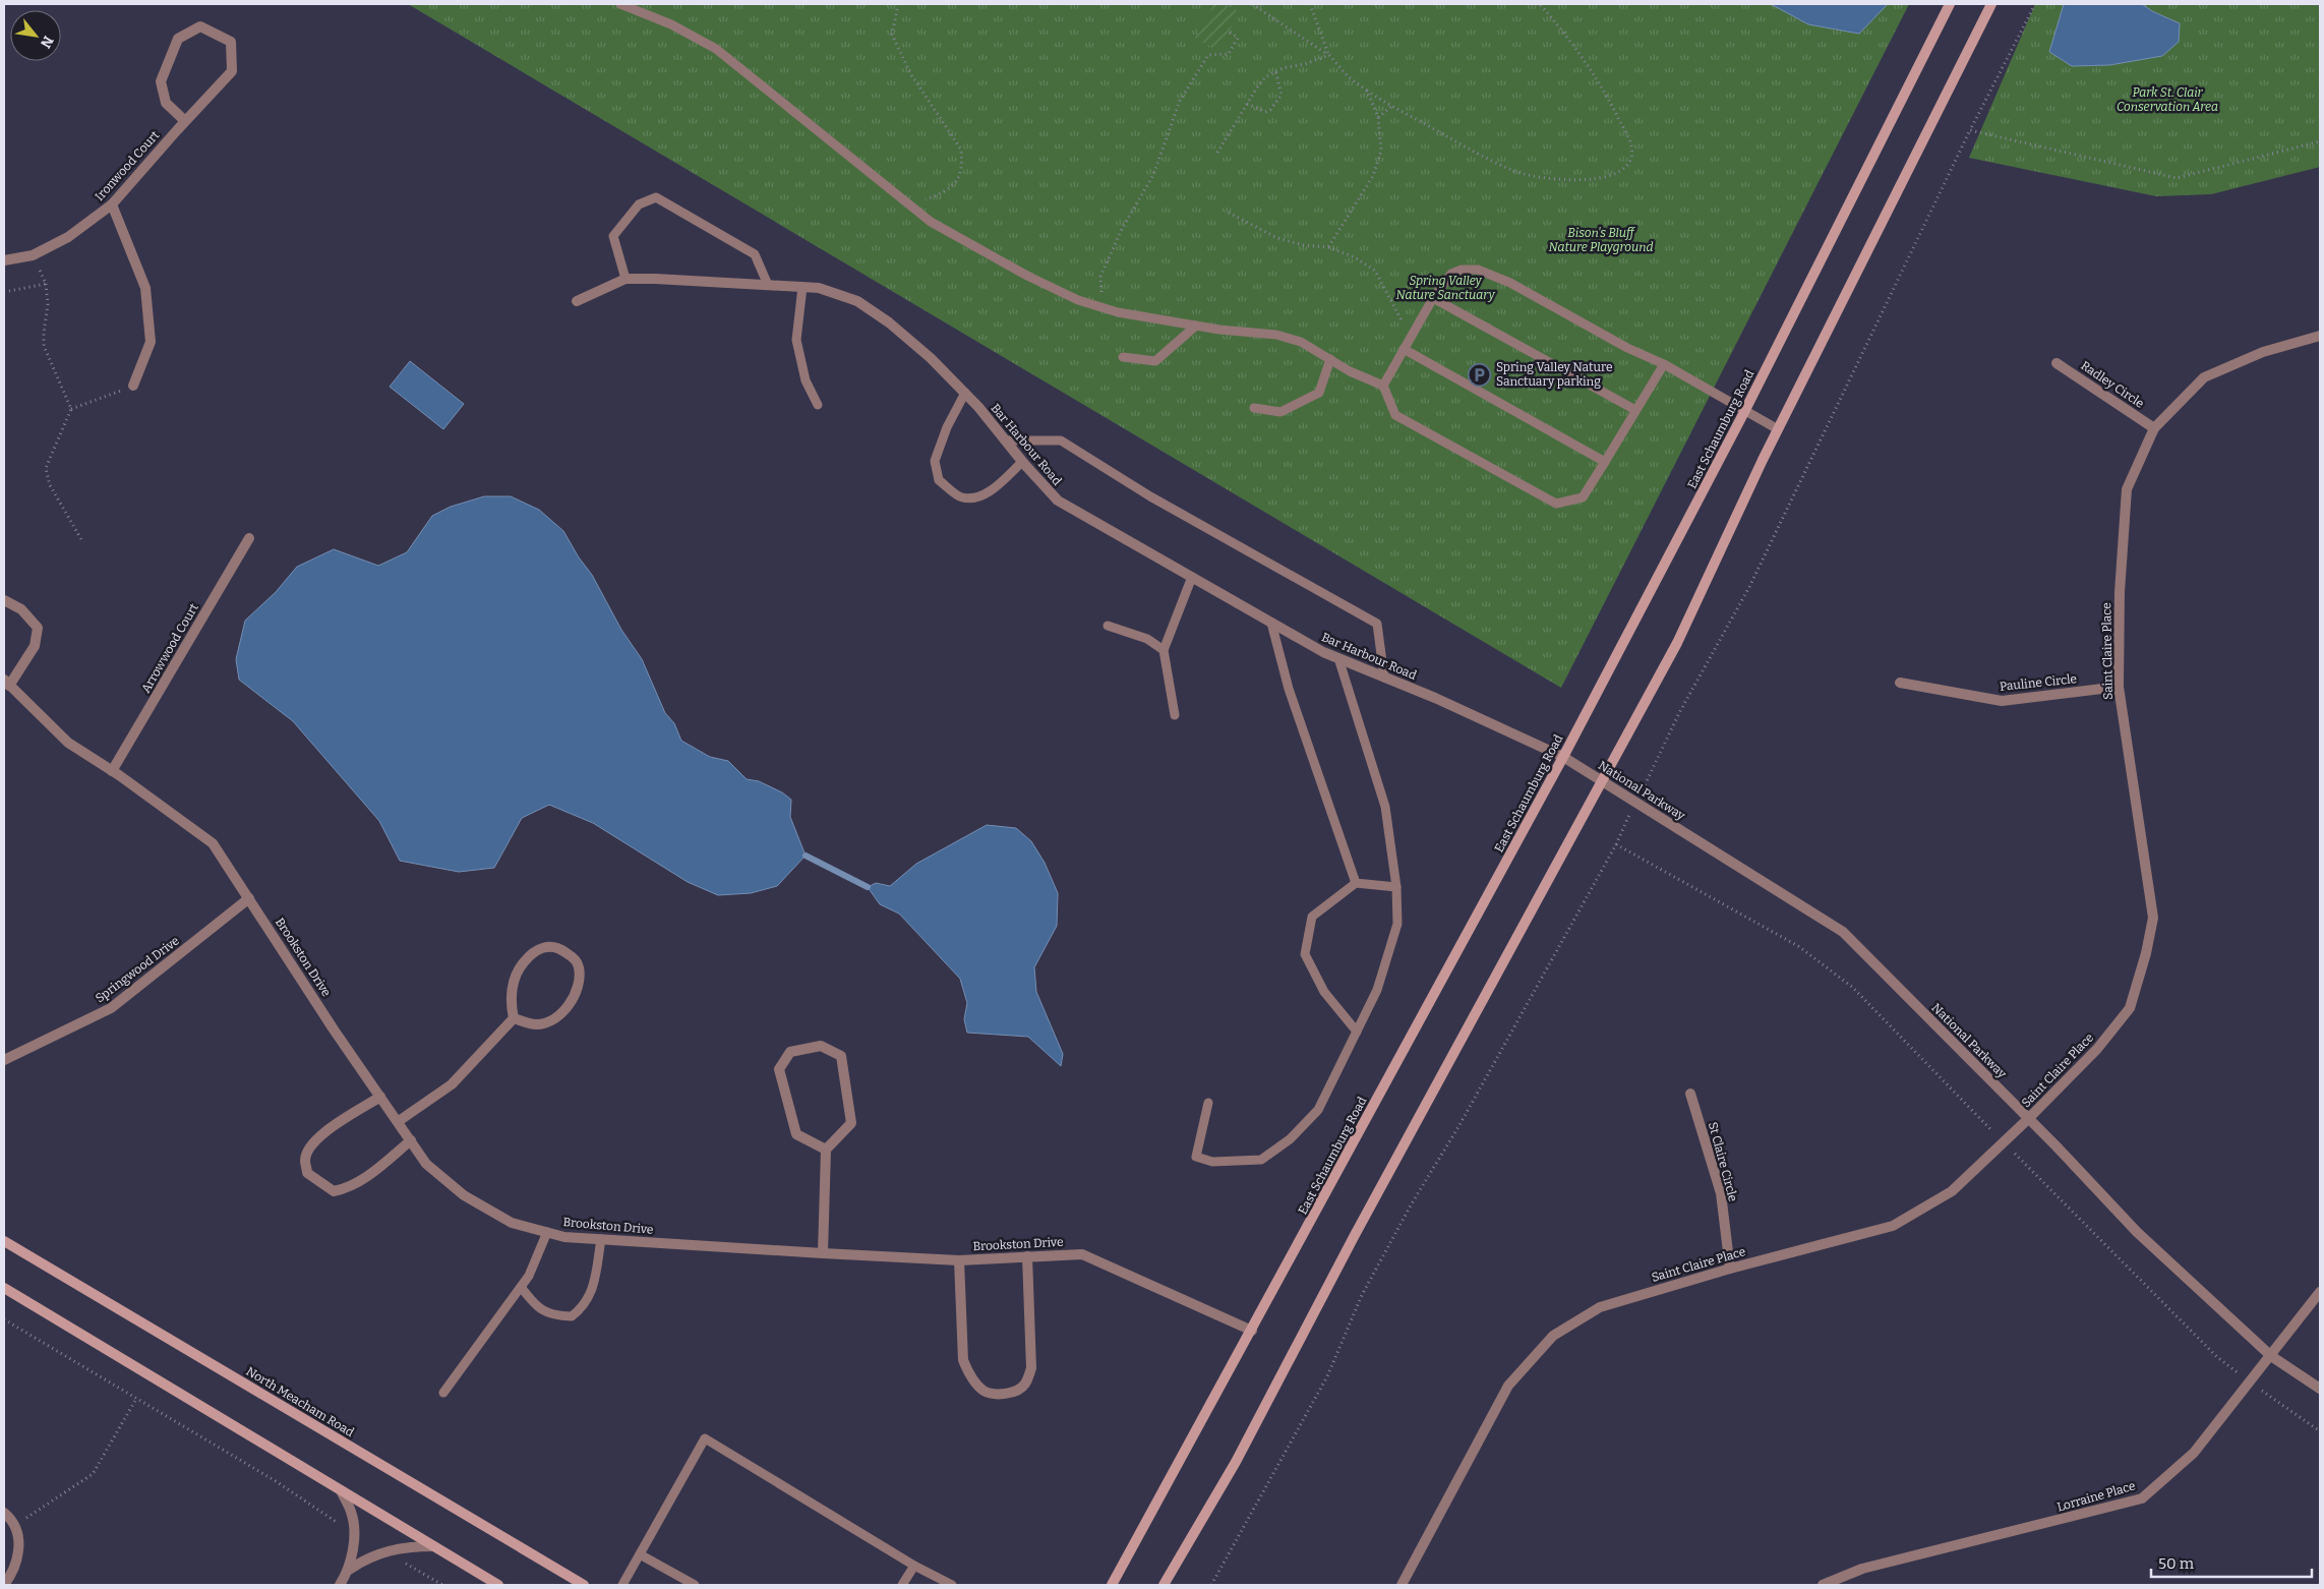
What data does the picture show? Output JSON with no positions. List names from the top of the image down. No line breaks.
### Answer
{"streets":{"main road":["East Schaumburg Road","North Meacham Road"],"street":["Ironwood Court","Radley Circle","Bar Harbour Road","Arrowwood Court","Saint Claire Place","Pauline Circle","National Parkway","Brookston Drive","Springwood Drive","St Claire Circle","Lorraine Place"]},"crossings":[["Radley Circle","Saint Claire Place"],["East Schaumburg Road","Bar Harbour Road"],["East Schaumburg Road","National Parkway"],["East Schaumburg Road","Brookston Drive"],["Bar Harbour Road","National Parkway"],["Arrowwood Court","Brookston Drive"],["Saint Claire Place","Pauline Circle"],["Saint Claire Place","National Parkway"],["Saint Claire Place","St Claire Circle"],["National Parkway","Lorraine Place"],["Brookston Drive","Springwood Drive"]],"parks":["Park St. Clair Conservation Area","Bison's Bluff Nature Playground","Spring Valley Nature Sanctuary"],"places":{"parking":["Spring Valley Nature Sanctuary parking"]},"scale_bar":"50 m","north":"bottom right"}
